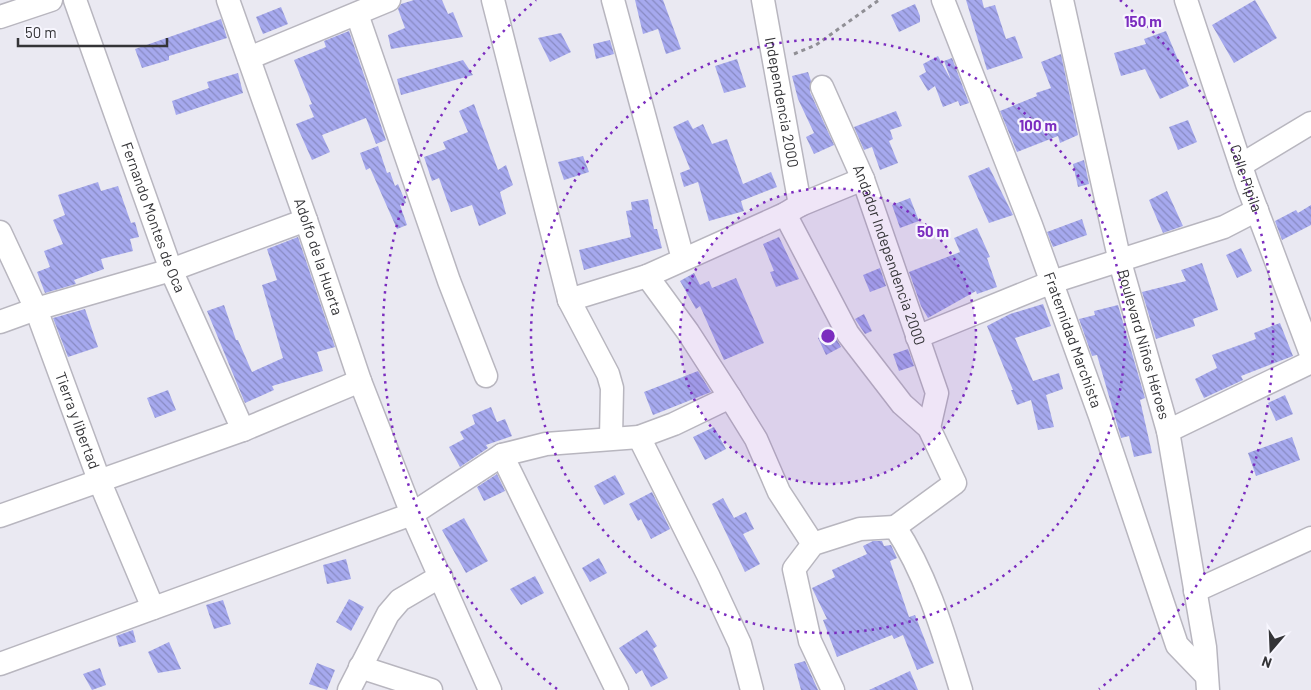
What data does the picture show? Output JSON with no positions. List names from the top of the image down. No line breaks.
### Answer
{"streets":{"street":["Independencia 2000","Calle Pípila","Fernando Montes de Oca","Andador Independencia 2000","Adolfo de la Huerta","Fraternidad Marchista","Boulevard Niños Héroes","Tierra y libertad"]},"crossings":[["Independencia 2000","Andador Independencia 2000"],["Fraternidad Marchista","Boulevard Niños Héroes"]],"scale_bar":"50 m","north":"bottom","rings":["150 m","100 m","50 m"]}
